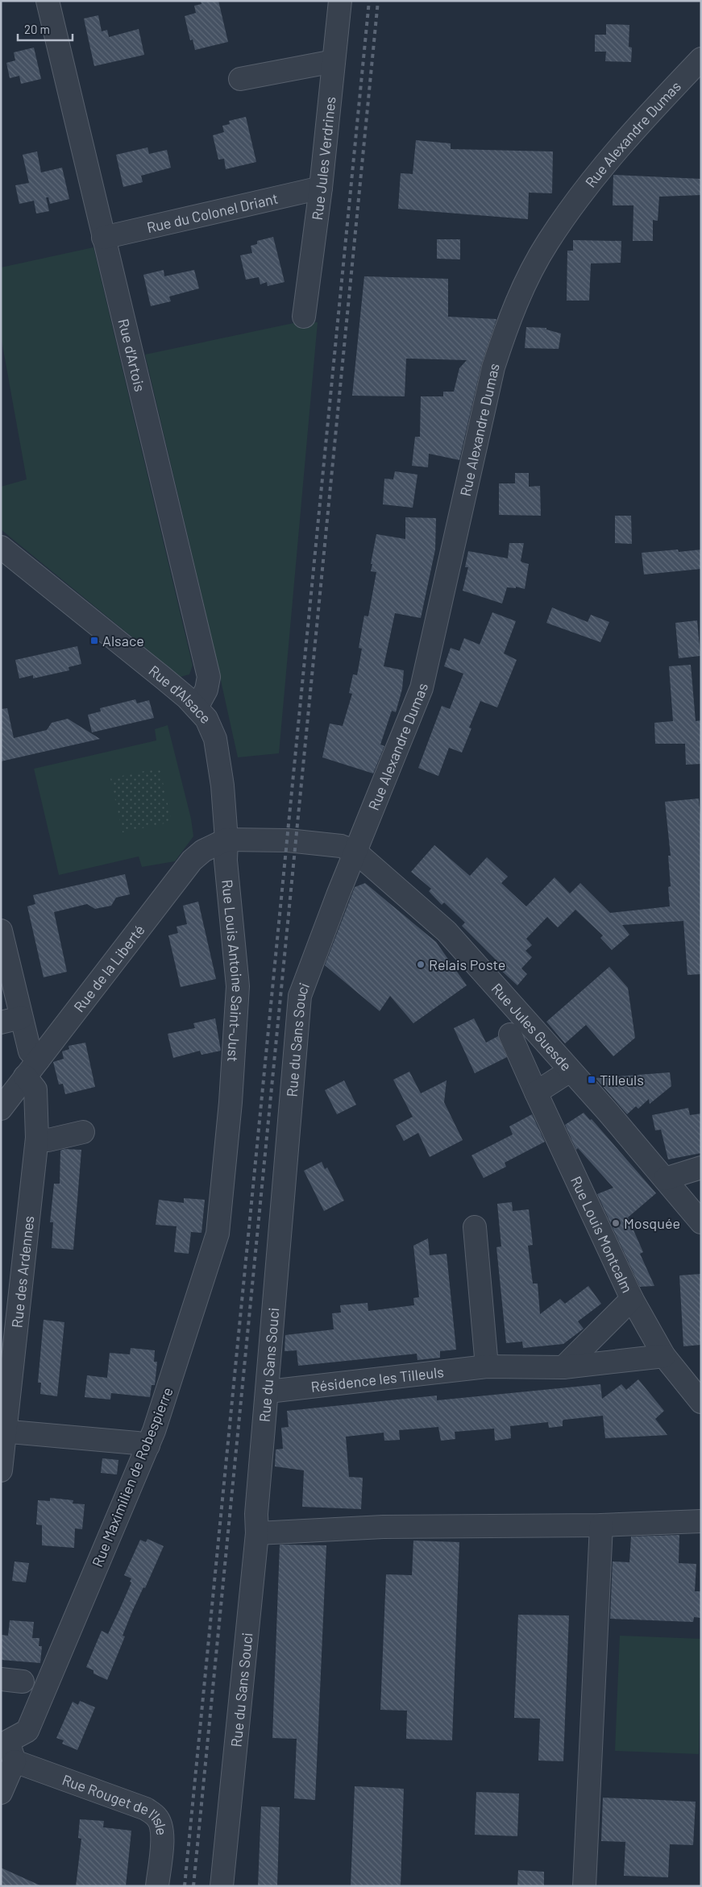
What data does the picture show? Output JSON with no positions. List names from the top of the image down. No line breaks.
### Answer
{"streets":{"street":["Rue Alexandre Dumas","Rue Jules Verdrines","Rue du Colonel Driant","Rue d'Artois","Rue d'Alsace","Rue de la Liberté","Rue Louis Antoine Saint-Just","Rue Jules Guesde","Rue du Sans Souci","Rue Louis Montcalm","Rue des Ardennes","Résidence les Tilleuls","Rue Maximilien de Robespierre","Rue Rouget de l'Isle"]},"crossings":[["Rue Alexandre Dumas","Rue Jules Guesde"],["Rue Alexandre Dumas","Rue du Sans Souci"],["Rue Jules Verdrines","Rue du Colonel Driant"],["Rue du Colonel Driant","Rue d'Artois"],["Rue d'Artois","Rue d'Alsace"],["Rue d'Alsace","Rue de la Liberté"],["Rue d'Alsace","Rue Louis Antoine Saint-Just"],["Rue d'Alsace","Rue Jules Guesde"],["Rue de la Liberté","Rue Louis Antoine Saint-Just"],["Rue de la Liberté","Rue Jules Guesde"],["Rue de la Liberté","Rue des Ardennes"],["Rue Louis Antoine Saint-Just","Rue Jules Guesde"],["Rue Louis Antoine Saint-Just","Rue Maximilien de Robespierre"],["Rue Jules Guesde","Rue du Sans Souci"],["Rue du Sans Souci","Résidence les Tilleuls"],["Rue Louis Montcalm","Résidence les Tilleuls"],["Rue Maximilien de Robespierre","Rue Rouget de l'Isle"]],"places":{"transit":["Alsace","Tilleuls"],"other":["Relais Poste","Mosquée"]},"scale_bar":"20 m"}
